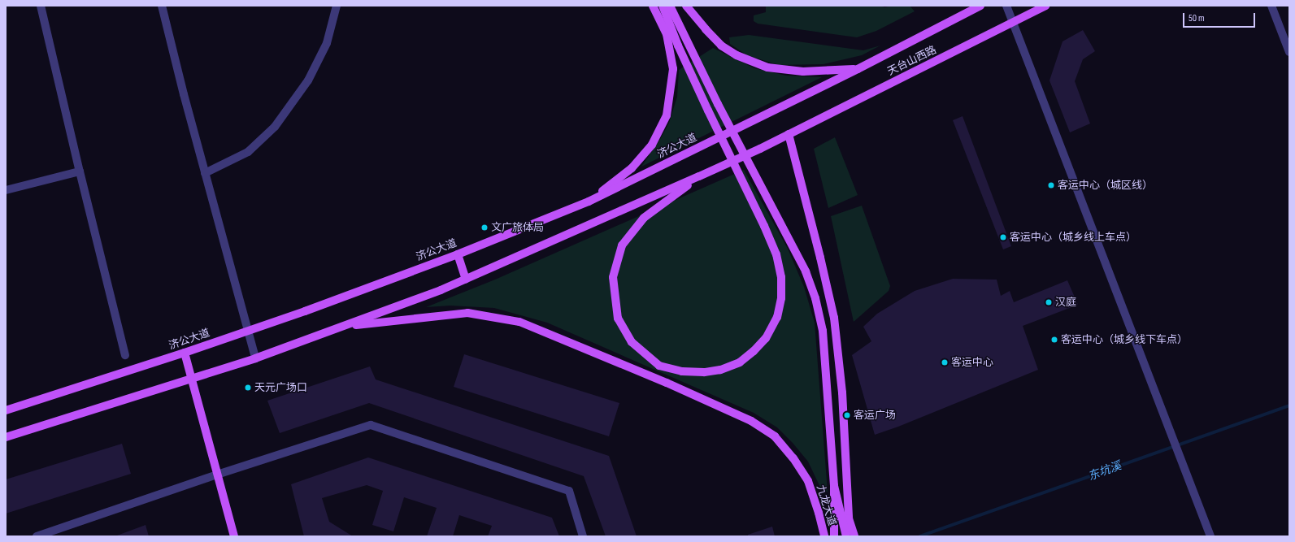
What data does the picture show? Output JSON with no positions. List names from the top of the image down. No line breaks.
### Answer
{"streets":{"main road":["天台山西路","济公大道","九龙大道"]},"crossings":[["天台山西路","济公大道"]],"water":["东坑溪"],"places":["客运中心（城区线）","文广旅体局","客运中心（城乡线上车点）","汉庭","客运中心（城乡线下车点）","客运中心","天元广场口","客运广场"],"scale_bar":"50 m"}
